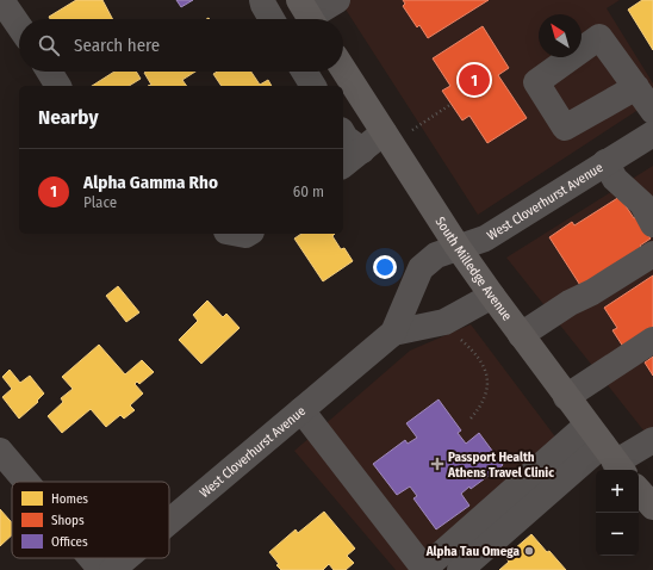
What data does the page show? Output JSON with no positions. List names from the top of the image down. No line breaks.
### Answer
{"streets":{"main road":["South Milledge Avenue"],"street":["West Cloverhurst Avenue"]},"crossings":[["West Cloverhurst Avenue","South Milledge Avenue"]],"places":{"health":["Passport Health Athens Travel Clinic"],"other":["Alpha Tau Omega"]},"legend":["Homes","Shops","Offices"],"north":"top left","page":{"search":"Search here","pins":"1","heading":"Nearby","list":[{"mark":"1","name":"Alpha Gamma Rho","note":"Place","value":"60 m"}],"map_buttons":["+","−"]}}
